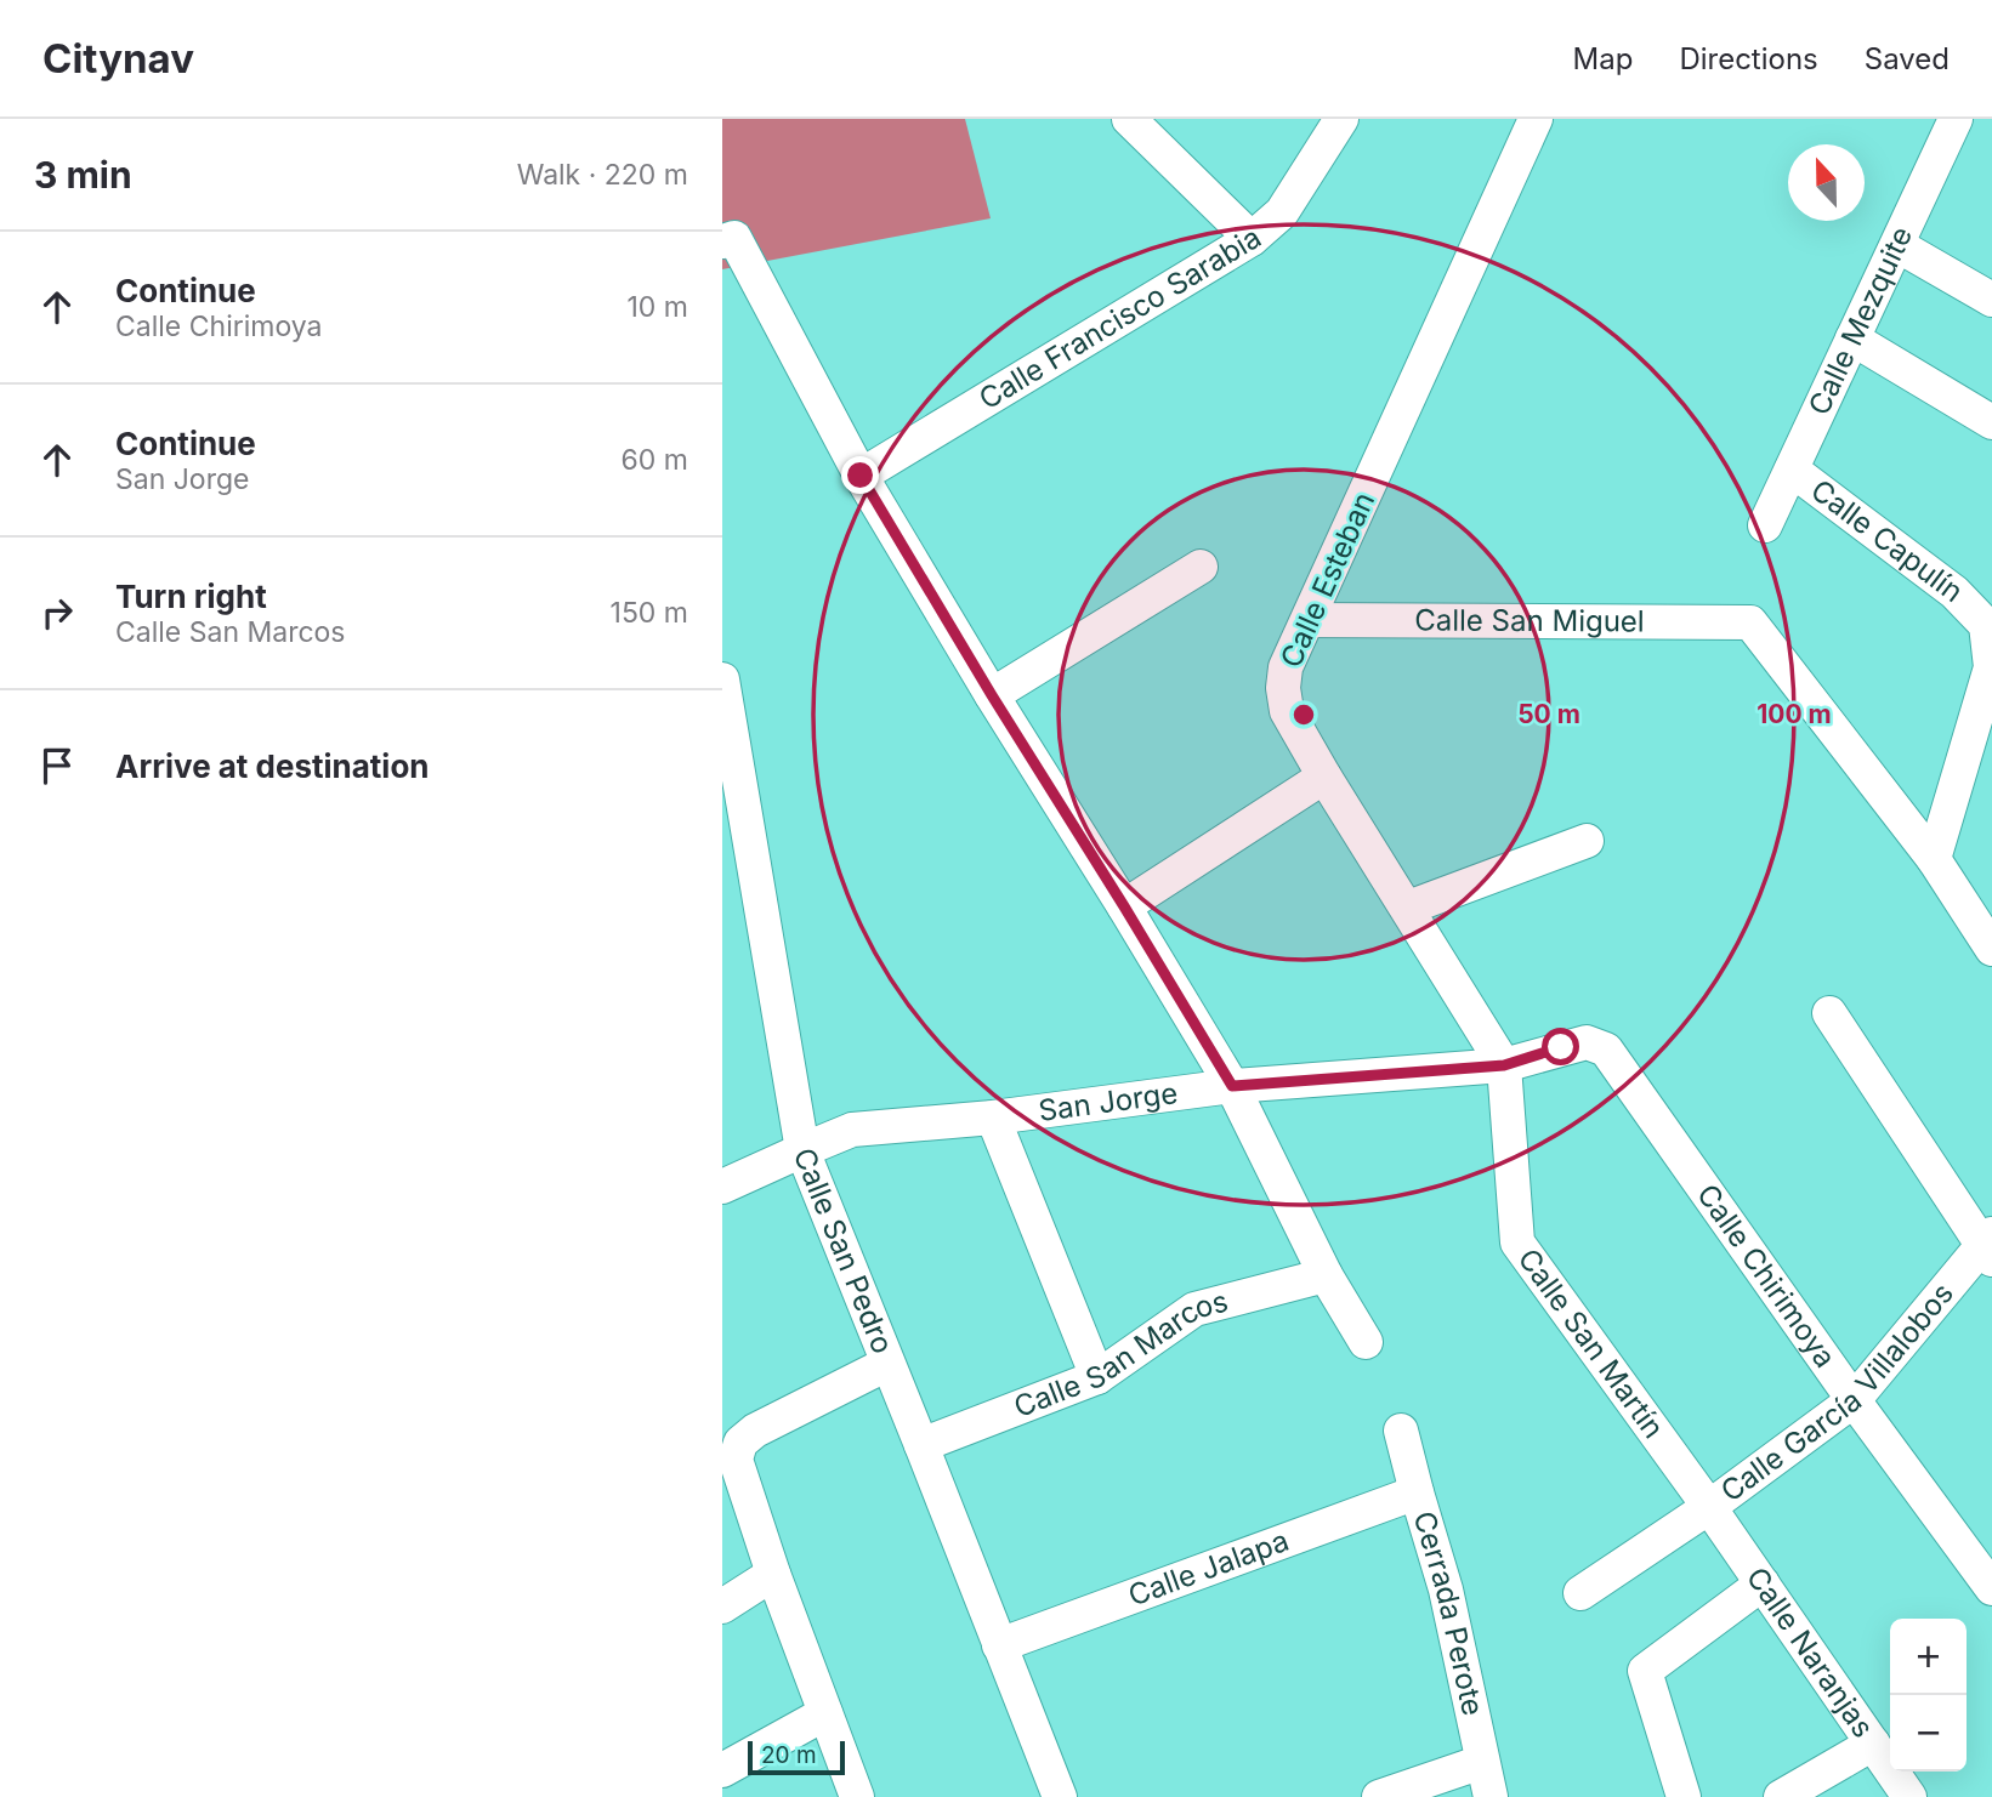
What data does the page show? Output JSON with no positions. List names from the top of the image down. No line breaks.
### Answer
{"streets":{"street":["Calle Francisco Sarabia","Calle Mezquite","Calle Capulín","Calle Esteban","Calle San Miguel","San Jorge","Calle San Pedro","Calle Chirimoya","Calle San Martín","Calle San Marcos","Calle García Villalobos","Calle Jalapa","Cerrada Perote","Calle Naranjas"]},"crossings":[["Calle Mezquite","Calle Capulín"],["Calle Capulín","Calle San Miguel"],["Calle Esteban","Calle San Miguel"],["Calle Esteban","San Jorge"],["Calle Esteban","Calle Chirimoya"],["Calle Esteban","Calle San Martín"],["San Jorge","Calle San Pedro"],["San Jorge","Calle Chirimoya"],["San Jorge","Calle San Martín"],["Calle San Pedro","Calle San Marcos"],["Calle San Pedro","Calle Jalapa"],["Calle Chirimoya","Calle San Martín"],["Calle Chirimoya","Calle García Villalobos"],["Calle San Martín","Calle García Villalobos"],["Calle San Martín","Calle Naranjas"],["Calle García Villalobos","Calle Naranjas"],["Calle Jalapa","Cerrada Perote"]],"scale_bar":"20 m","north":"top","page":{"header":"Citynav","nav":["Map","Directions","Saved"],"heading":["3 min","Walk · 220 m"],"list":[["Continue","Calle Chirimoya","10 m"],["Continue","San Jorge","60 m"],["Turn right","Calle San Marcos","150 m"],"Arrive at destination"],"map_buttons":["+","−"],"scale":"20 m"},"rings":["50 m","100 m"]}
